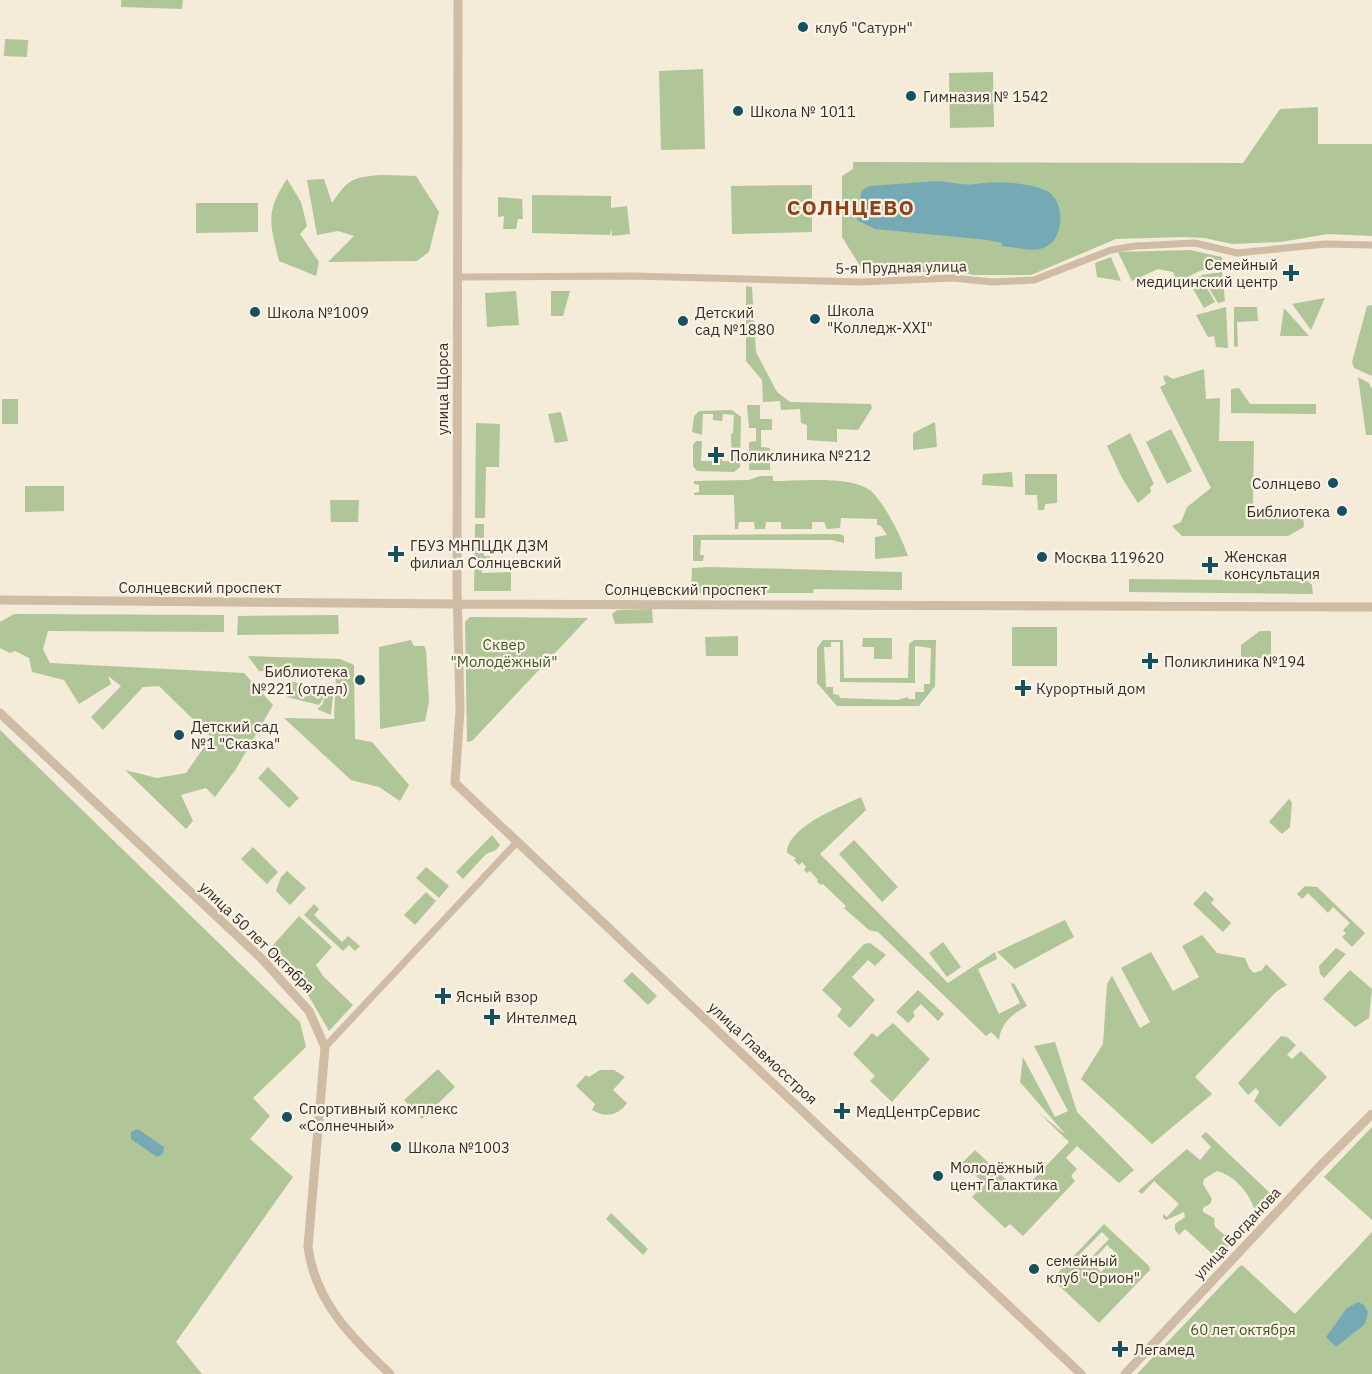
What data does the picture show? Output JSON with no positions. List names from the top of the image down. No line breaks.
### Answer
{"streets":{"street":["5-я Прудная улица","улица Щорса","Солнцевский проспект","улица 50 лет Октября","улица Главмосстроя","улица Богданова"]},"crossings":[["5-я Прудная улица","улица Щорса"],["улица Щорса","Солнцевский проспект"],["улица Щорса","улица Главмосстроя"]],"districts":["СОЛНЦЕВО"],"parks":["Сквер \"Молодёжный\"","60 лет октября"],"places":{"other":["клуб \"Сатурн\"","Гимназия № 1542","Школа № 1011","Школа №1009","Школа \"Колледж-XXI\"","Детский сад №1880","Солнцево","Библиотека","Москва 119620","Библиотека №221 (отдел)","Детский сад №1 \"Сказка\"","Спортивный комплекс «Солнечный»","Школа №1003","Молодёжный цент Галактика","семейный клуб \"Орион\""],"health":["Семейный медицинский центр","Поликлиника №212","ГБУЗ МНПЦДК ДЗМ филиал Солнцевский","Женская консультация","Поликлиника №194","Курортный дом","Ясный взор","Интелмед","МедЦентрСервис","Легамед"]}}
